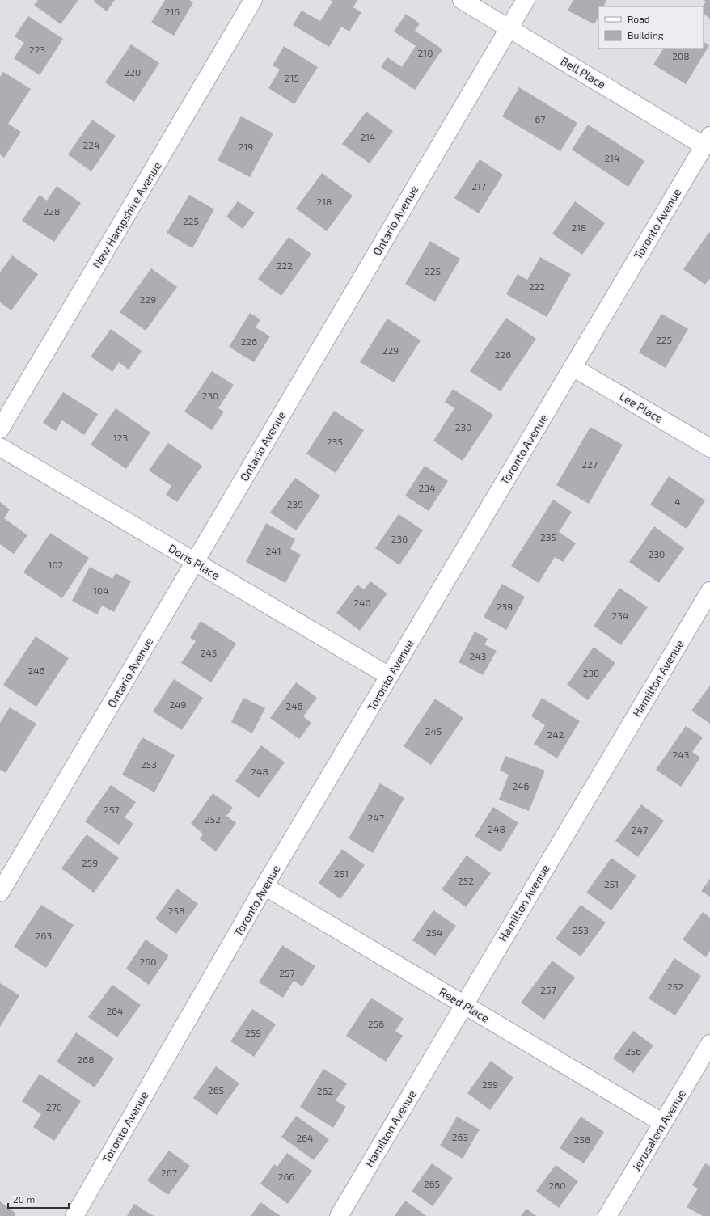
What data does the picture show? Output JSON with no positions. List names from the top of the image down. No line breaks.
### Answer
{"streets":{"street":["Bell Place","New Hampshire Avenue","Ontario Avenue","Toronto Avenue","Lee Place","Doris Place","Hamilton Avenue","Reed Place","Jerusalem Avenue"]},"crossings":[["Bell Place","Ontario Avenue"],["Bell Place","Toronto Avenue"],["Ontario Avenue","Doris Place"],["Toronto Avenue","Lee Place"],["Toronto Avenue","Doris Place"],["Toronto Avenue","Reed Place"],["Hamilton Avenue","Reed Place"],["Reed Place","Jerusalem Avenue"]],"house_numbers":["216","223","210","208","220","215","67","214","224","219","214","217","218","228","225","218","222","225","222","229","225","226","229","226","230","230","123","235","227","234","4","239","235","236","241","230","102","104","240","239","234","245","243","246","238","249","246","245","242","243","253","248","246","257","247","252","248","247","259","251","252","251","258","253","254","263","260","257","252","257","264","256","259","256","268","259","265","262","270","263","264","258","267","266","265","260"],"legend":["Road","Building"],"scale_bar":"20 m"}
